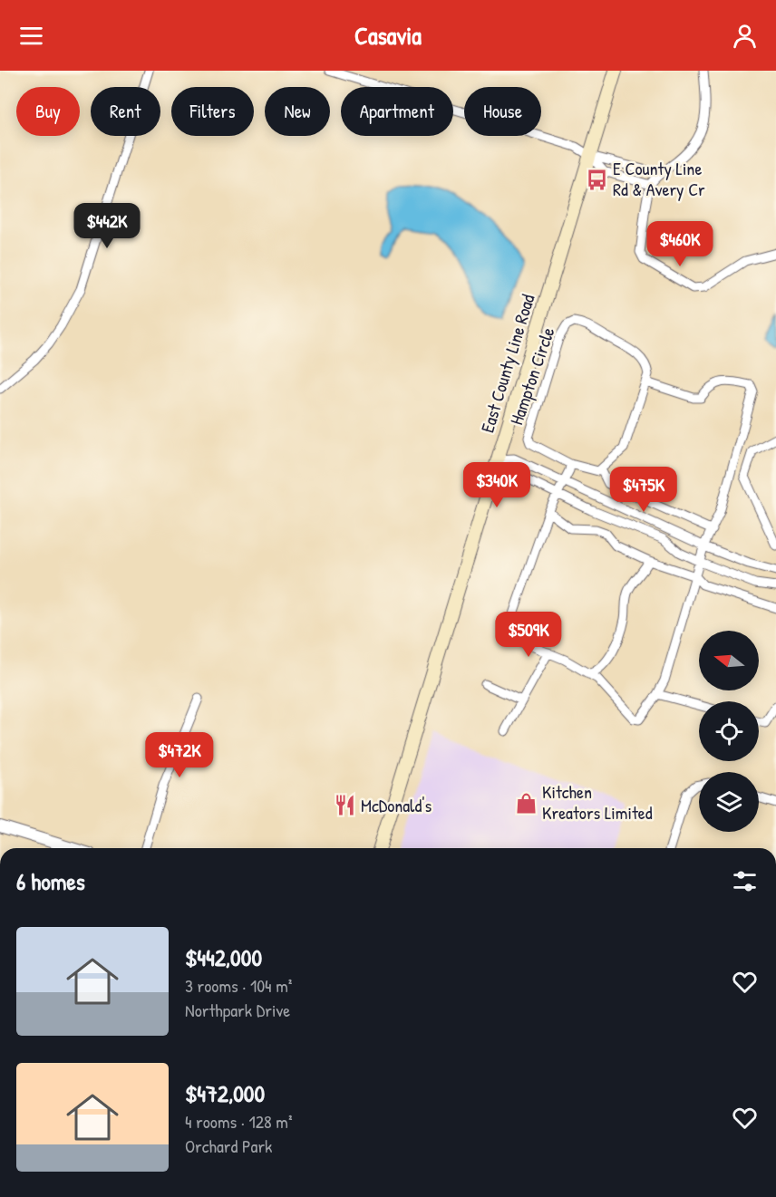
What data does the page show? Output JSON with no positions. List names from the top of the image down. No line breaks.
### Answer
{"streets":{"main road":["East County Line Road"],"street":["Hampton Circle"]},"places":{"bus stop":["E County Line Rd & Avery Cr"],"shop":["Kitchen Kreators Limited"],"restaurant":["McDonald's"]},"north":"left","page":{"header":"Casavia","chip":["Buy","Rent","Filters","New","Apartment","House"],"price":["$442K","$460K","$340K","$475K","$509K","$472K"],"heading":"6 homes","list":[{"name":"$442,000","note":"3 rooms · 104 m² · Northpark Drive"},{"name":"$472,000","note":"4 rooms · 128 m² · Orchard Park"}]}}
